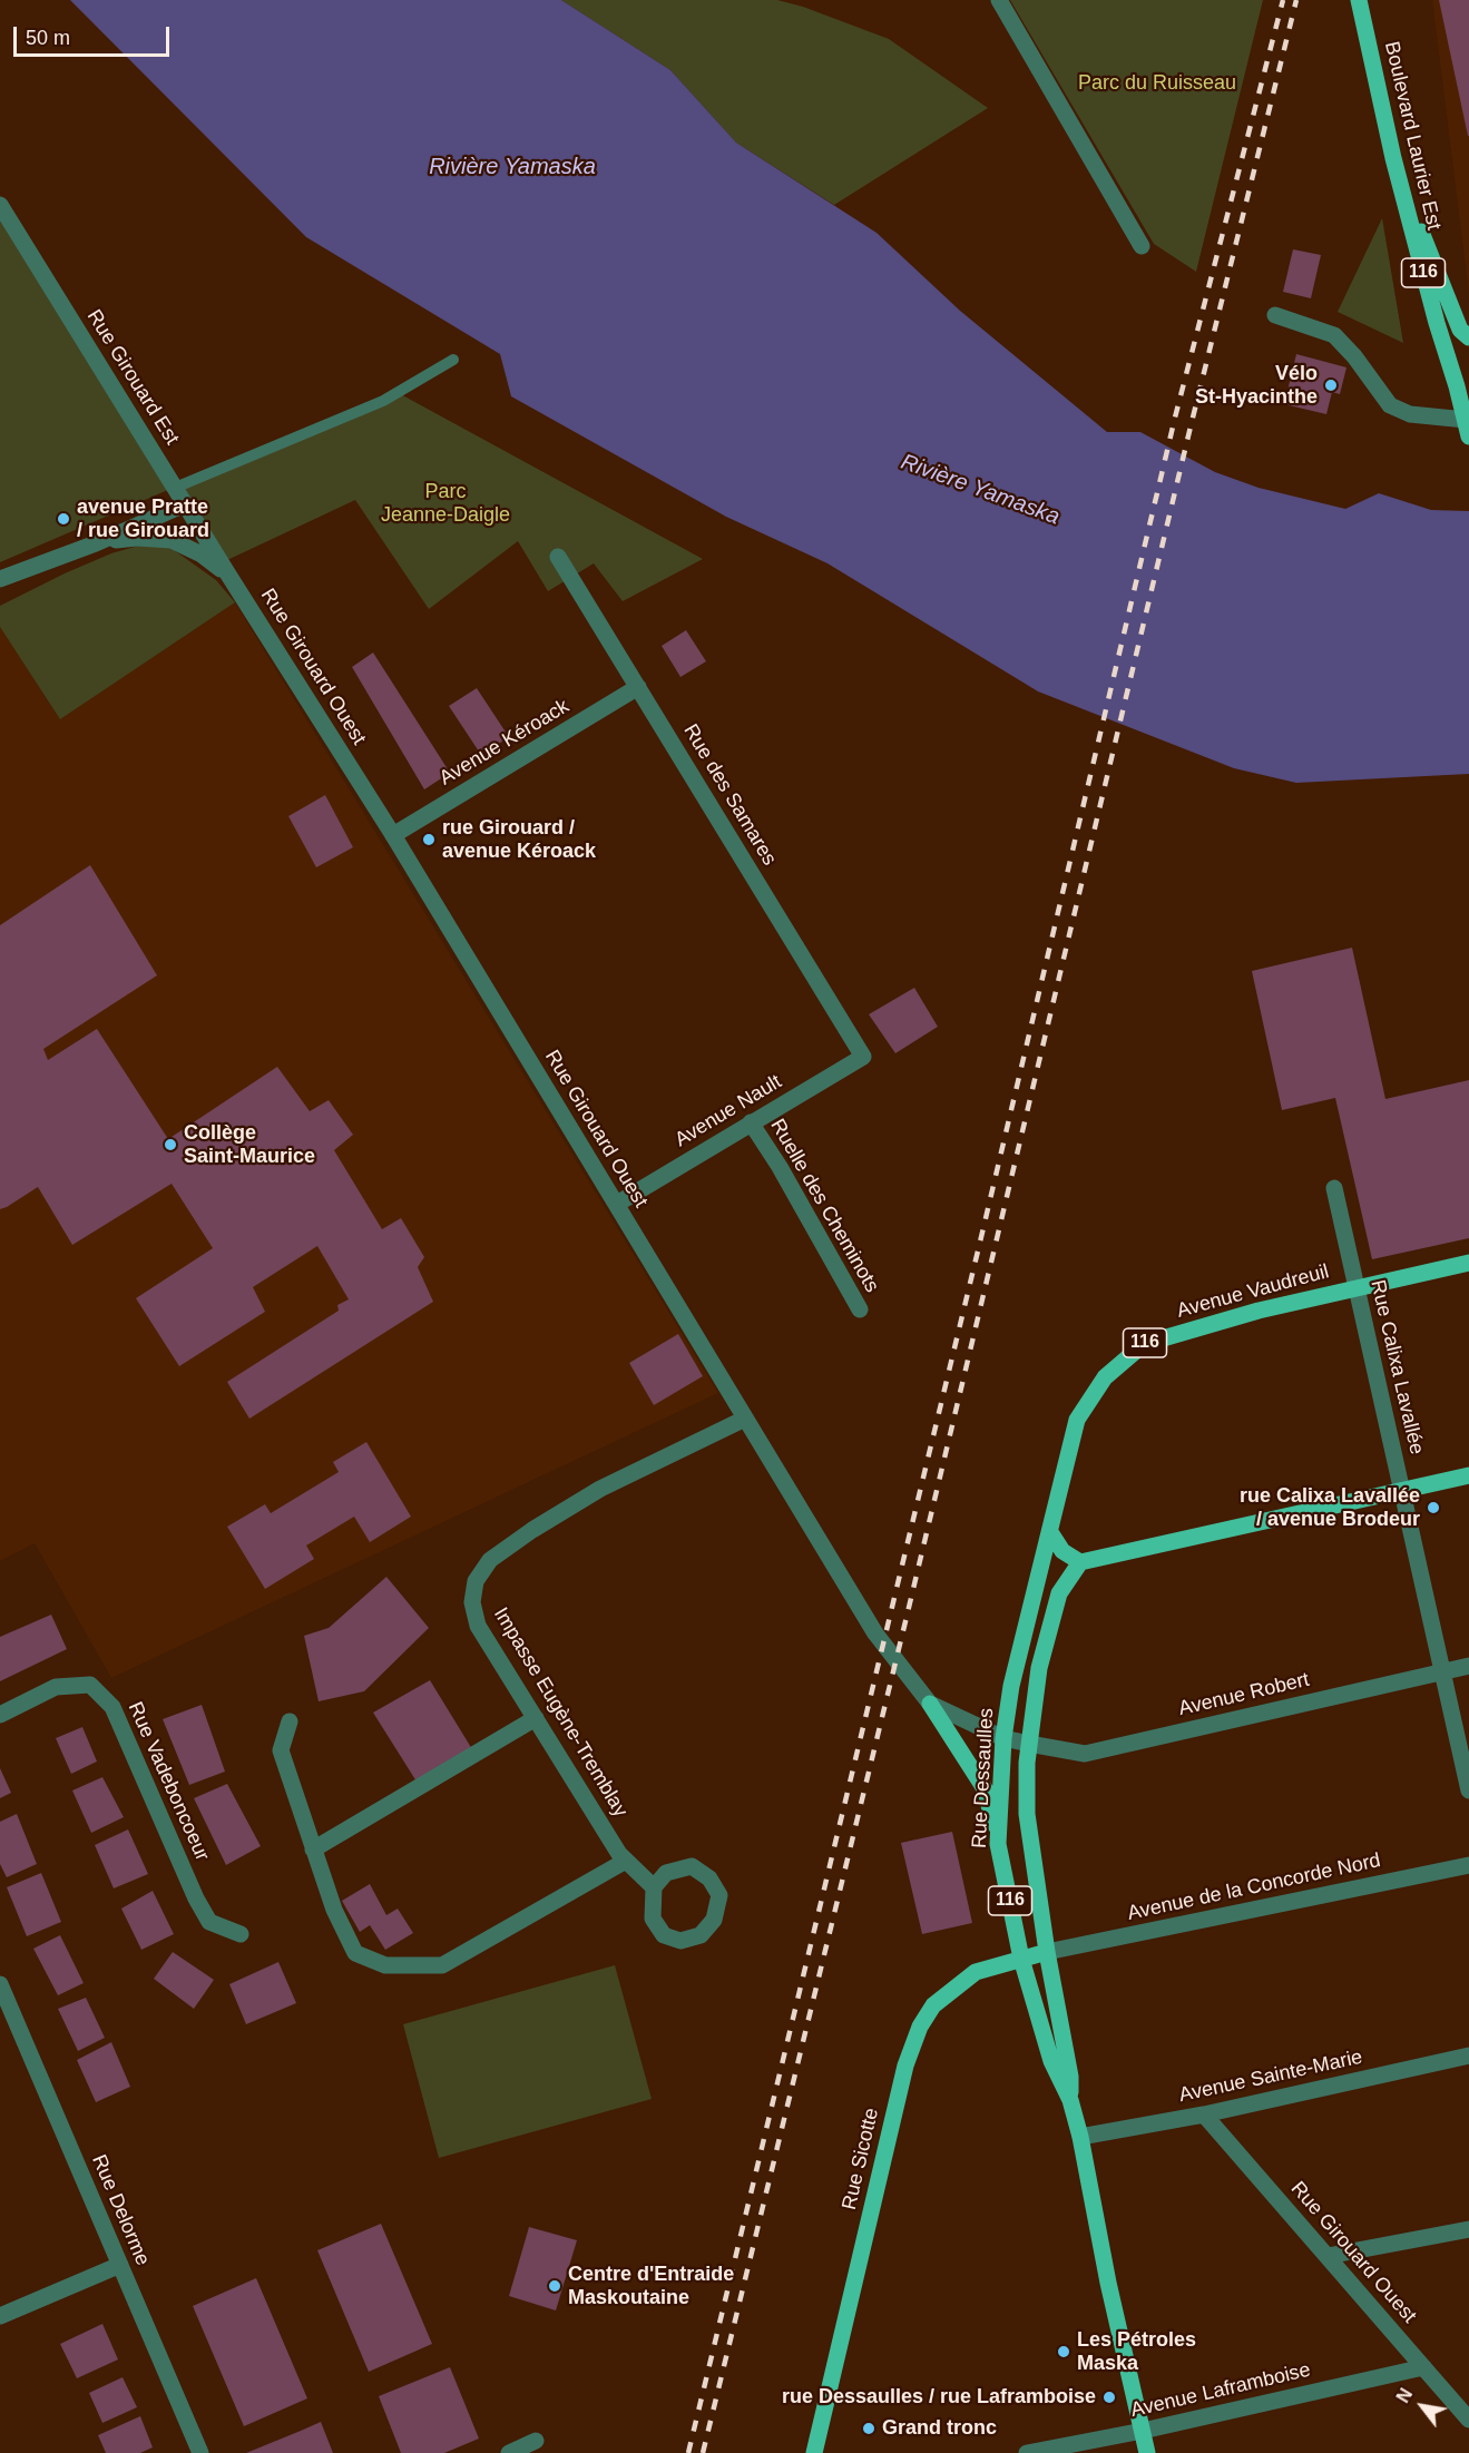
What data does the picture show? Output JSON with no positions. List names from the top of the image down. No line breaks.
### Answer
{"streets":{"main road":["Boulevard Laurier Est","116","Avenue Vaudreuil","Rue Dessaulles","Rue Sicotte"],"street":["Rue Girouard Est","Rue Girouard Ouest","Avenue Kéroack","Rue des Samares","Avenue Nault","Ruelle des Cheminots","Rue Calixa Lavallée","Avenue Robert","Impasse Eugène-Tremblay","Rue Vadeboncoeur","Avenue de la Concorde Nord","Avenue Sainte-Marie","Rue Delorme","Avenue Laframboise"]},"crossings":[["Rue Girouard Est","Rue Girouard Ouest"],["Rue Girouard Ouest","Avenue Kéroack"],["Rue Girouard Ouest","Avenue Nault"],["Rue Girouard Ouest","Impasse Eugène-Tremblay"],["Rue Girouard Ouest","Avenue Sainte-Marie"],["Rue Girouard Ouest","Avenue Laframboise"],["Avenue Kéroack","Rue des Samares"],["Rue des Samares","Avenue Nault"],["Avenue Nault","Ruelle des Cheminots"],["Avenue Vaudreuil","Rue Calixa Lavallée"],["Avenue Vaudreuil","Rue Dessaulles"],["Rue Calixa Lavallée","Avenue Robert"],["Avenue Robert","Rue Dessaulles"],["Rue Dessaulles","Avenue de la Concorde Nord"],["Rue Dessaulles","Avenue Sainte-Marie"],["Rue Dessaulles","Rue Sicotte"],["Rue Dessaulles","Avenue Laframboise"],["Avenue de la Concorde Nord","Rue Sicotte"]],"water":["Rivière Yamaska"],"parks":["Parc du Ruisseau","Parc Jeanne-Daigle"],"places":["Vélo St-Hyacinthe","avenue Pratte / rue Girouard","rue Girouard / avenue Kéroack","Collège Saint-Maurice","rue Calixa Lavallée / avenue Brodeur","Centre d'Entraide Maskoutaine","Les Pétroles Maska","rue Dessaulles / rue Laframboise","Grand tronc"],"scale_bar":"50 m","north":"top left"}
